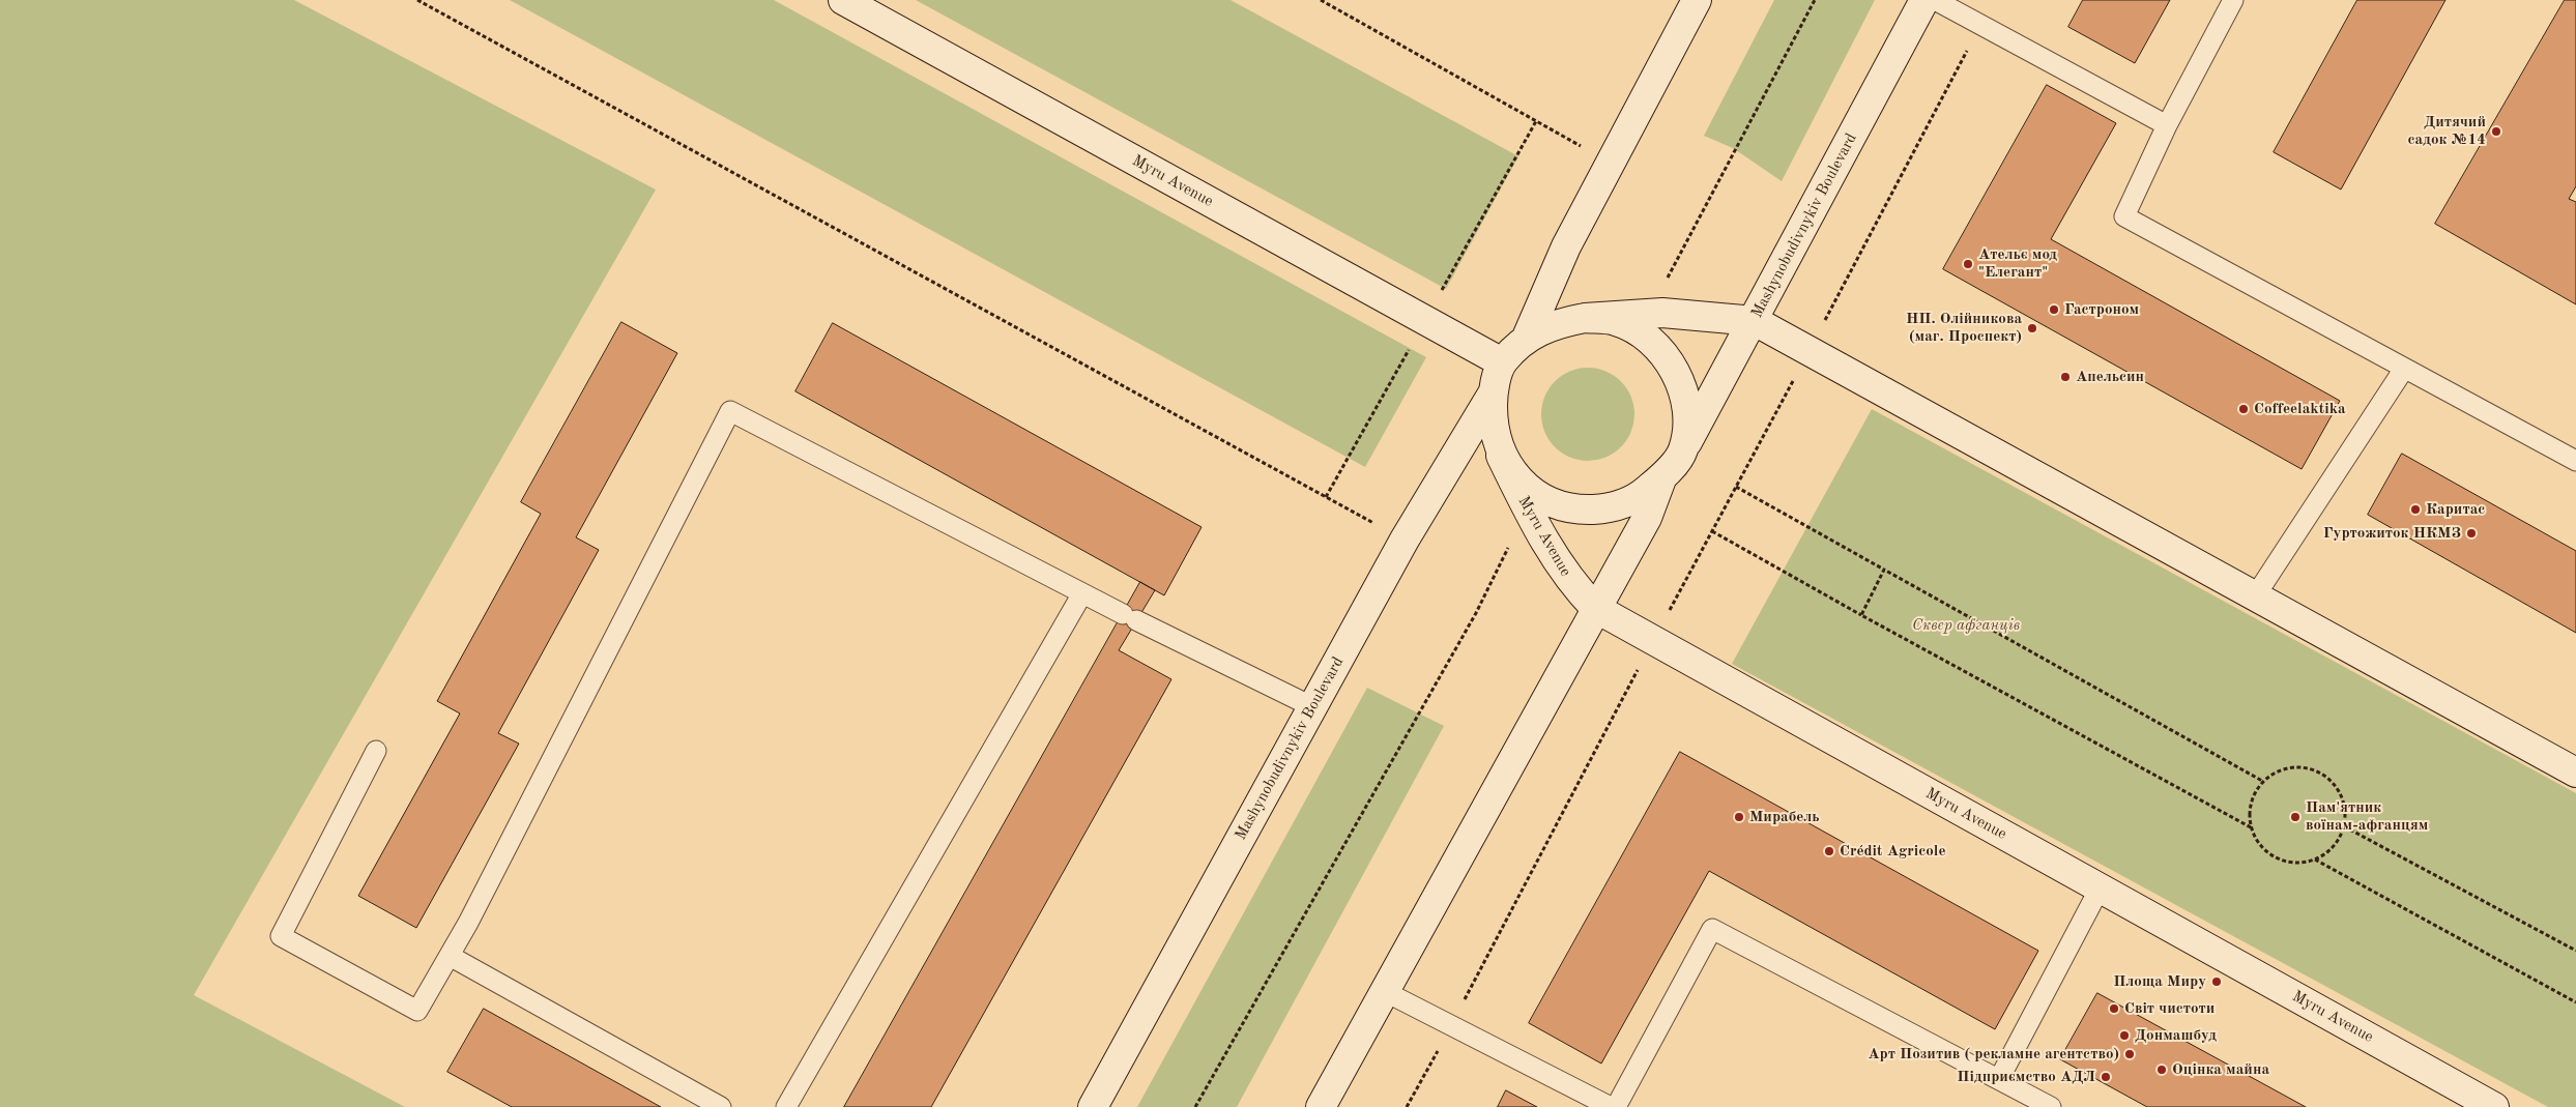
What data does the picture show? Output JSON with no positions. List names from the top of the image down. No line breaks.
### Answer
{"streets":{"street":["Myru Avenue","Mashynobudivnykiv Boulevard"]},"parks":["Сквер афганців"],"places":["Дитячий садок №14","Ательє мод \"Елегант\"","Гастроном","НП. Олійникова (маг. Проспект)","Апельсин","Coffeelaktika","Каритас","Гуртожиток НКМЗ","Мирабель","Пам'ятник воїнам-афганцям","Crédit Agricole","Площа Миру","Світ чистоти","Донмашбуд","Арт Позитив ( рекламне агентство)","Оцінка майна","Підприємство АДЛ"]}
